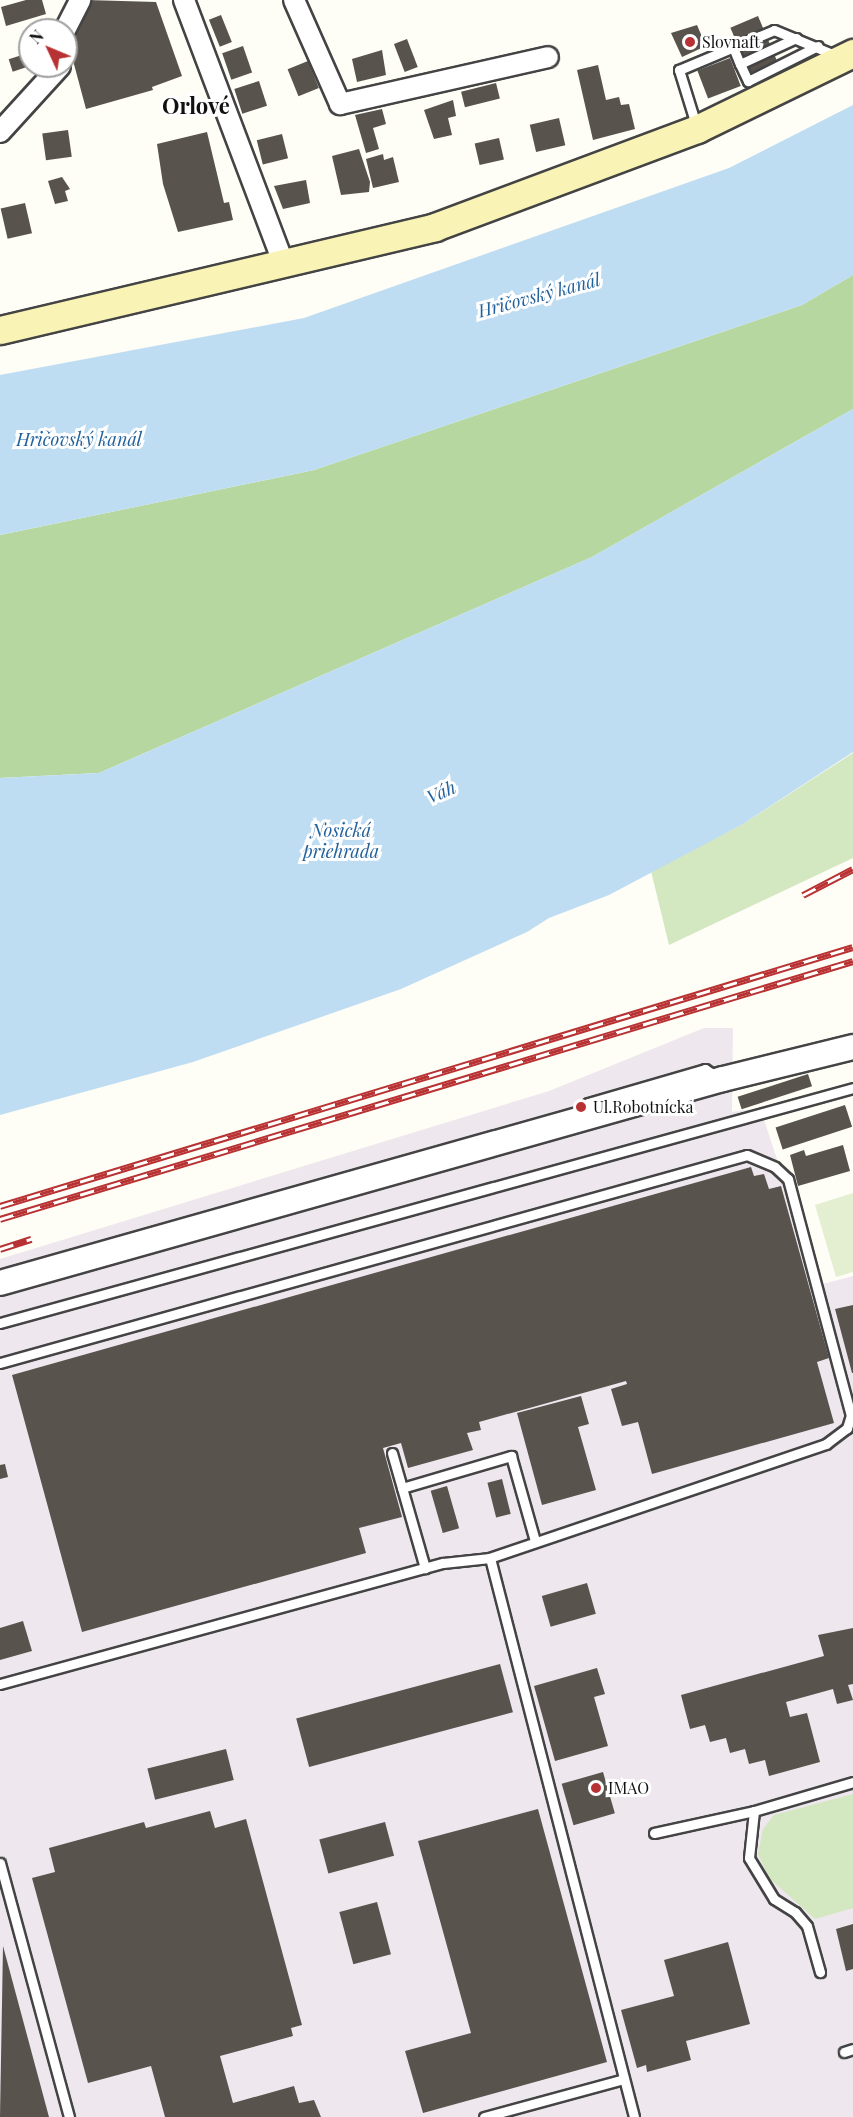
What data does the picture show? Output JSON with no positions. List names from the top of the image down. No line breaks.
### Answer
{"districts":["Orlové"],"water":["Hričovský kanál","Váh","Nosická priehrada"],"places":["Slovnaft","Ul.Robotnícka","IMAO"],"north":"top left"}
